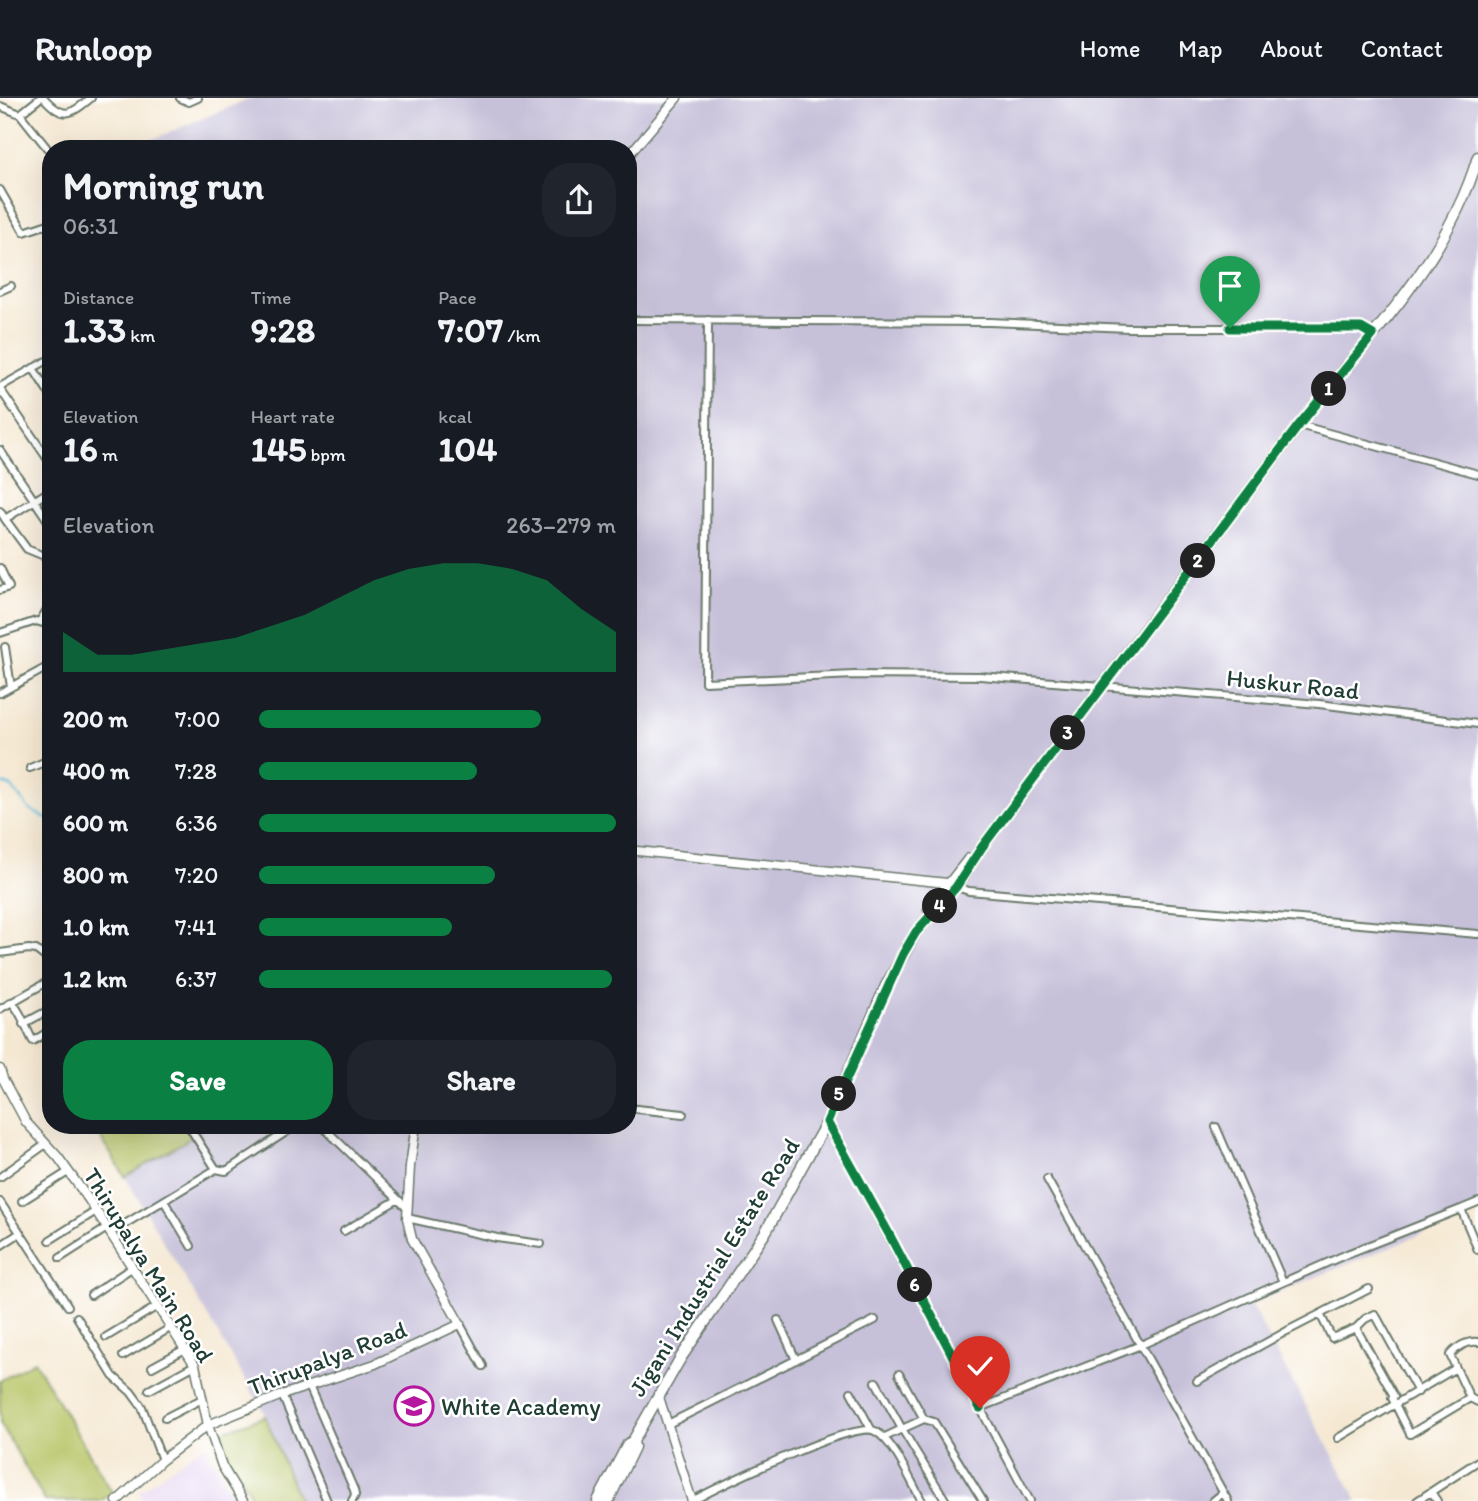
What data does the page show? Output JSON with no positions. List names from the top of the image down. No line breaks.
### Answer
{"streets":{"main road":["Jigani Industrial Estate Road"],"street":["Huskur Road","Thirupalya Main Road","Thirupalya Road"]},"crossings":[["Huskur Road","Jigani Industrial Estate Road"],["Thirupalya Main Road","Thirupalya Road"]],"places":{"school or university":["White Academy"]},"page":{"header":"Runloop","nav":["Home","Map","About","Contact"],"heading":["Morning run","06:31"],"stats":[["Distance","1.33 km"],["Time","9:28"],["Pace","7:07 /km"],["Elevation","16 m"],["Heart rate","145 bpm"],["kcal","104"]],"pins":["1","2","3","4","5","6"],"chart":["Elevation","263–279 m"],"list":[{"name":"200 m","note":"7:00"},{"name":"400 m","note":"7:28"},{"name":"600 m","note":"6:36"},{"name":"800 m","note":"7:20"},{"name":"1.0 km","note":"7:41"},{"name":"1.2 km","note":"6:37"}],"buttons":["Save","Share"]}}
